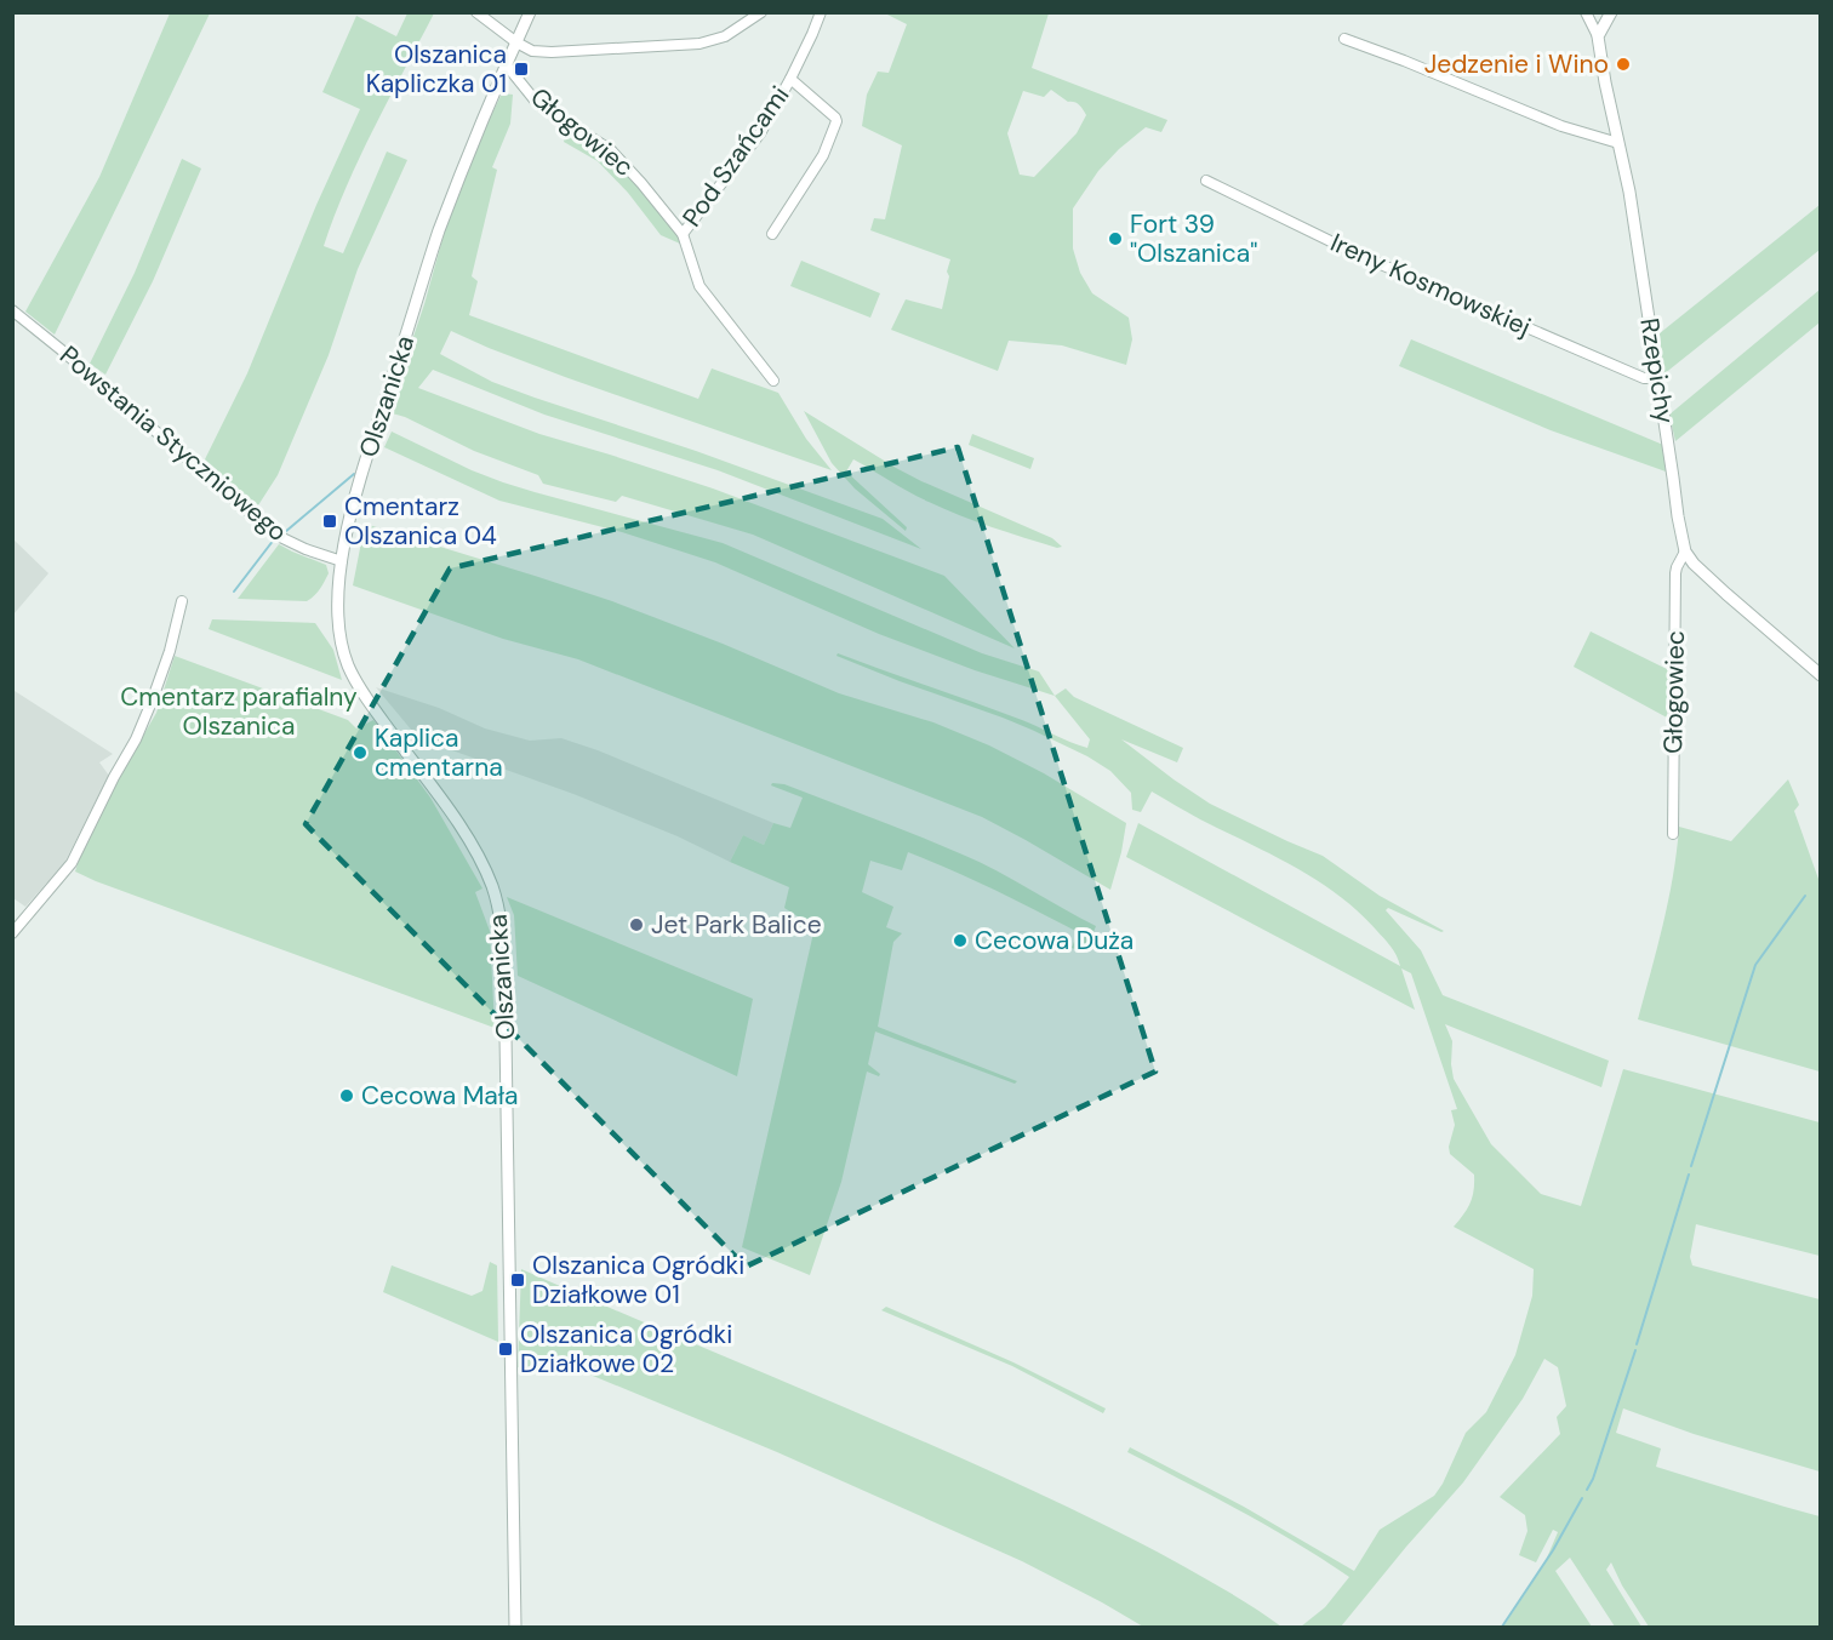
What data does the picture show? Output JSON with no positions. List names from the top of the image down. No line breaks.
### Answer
{"streets":{"street":["Głogowiec","Pod Szańcami","Ireny Kosmowskiej","Rzepichy","Olszanicka","Powstania Styczniowego"]},"crossings":[["Głogowiec","Pod Szańcami"],["Głogowiec","Rzepichy"],["Głogowiec","Olszanicka"],["Ireny Kosmowskiej","Rzepichy"],["Olszanicka","Powstania Styczniowego"]],"parks":["Cmentarz parafialny Olszanica"],"places":{"other":["Jedzenie i Wino","Fort 39 \"Olszanica\"","Kaplica cmentarna","Jet Park Balice","Cecowa Duża","Cecowa Mała"],"transit":["Olszanica Kapliczka 01","Cmentarz Olszanica 04","Olszanica Ogródki Działkowe 01","Olszanica Ogródki Działkowe 02"]}}
